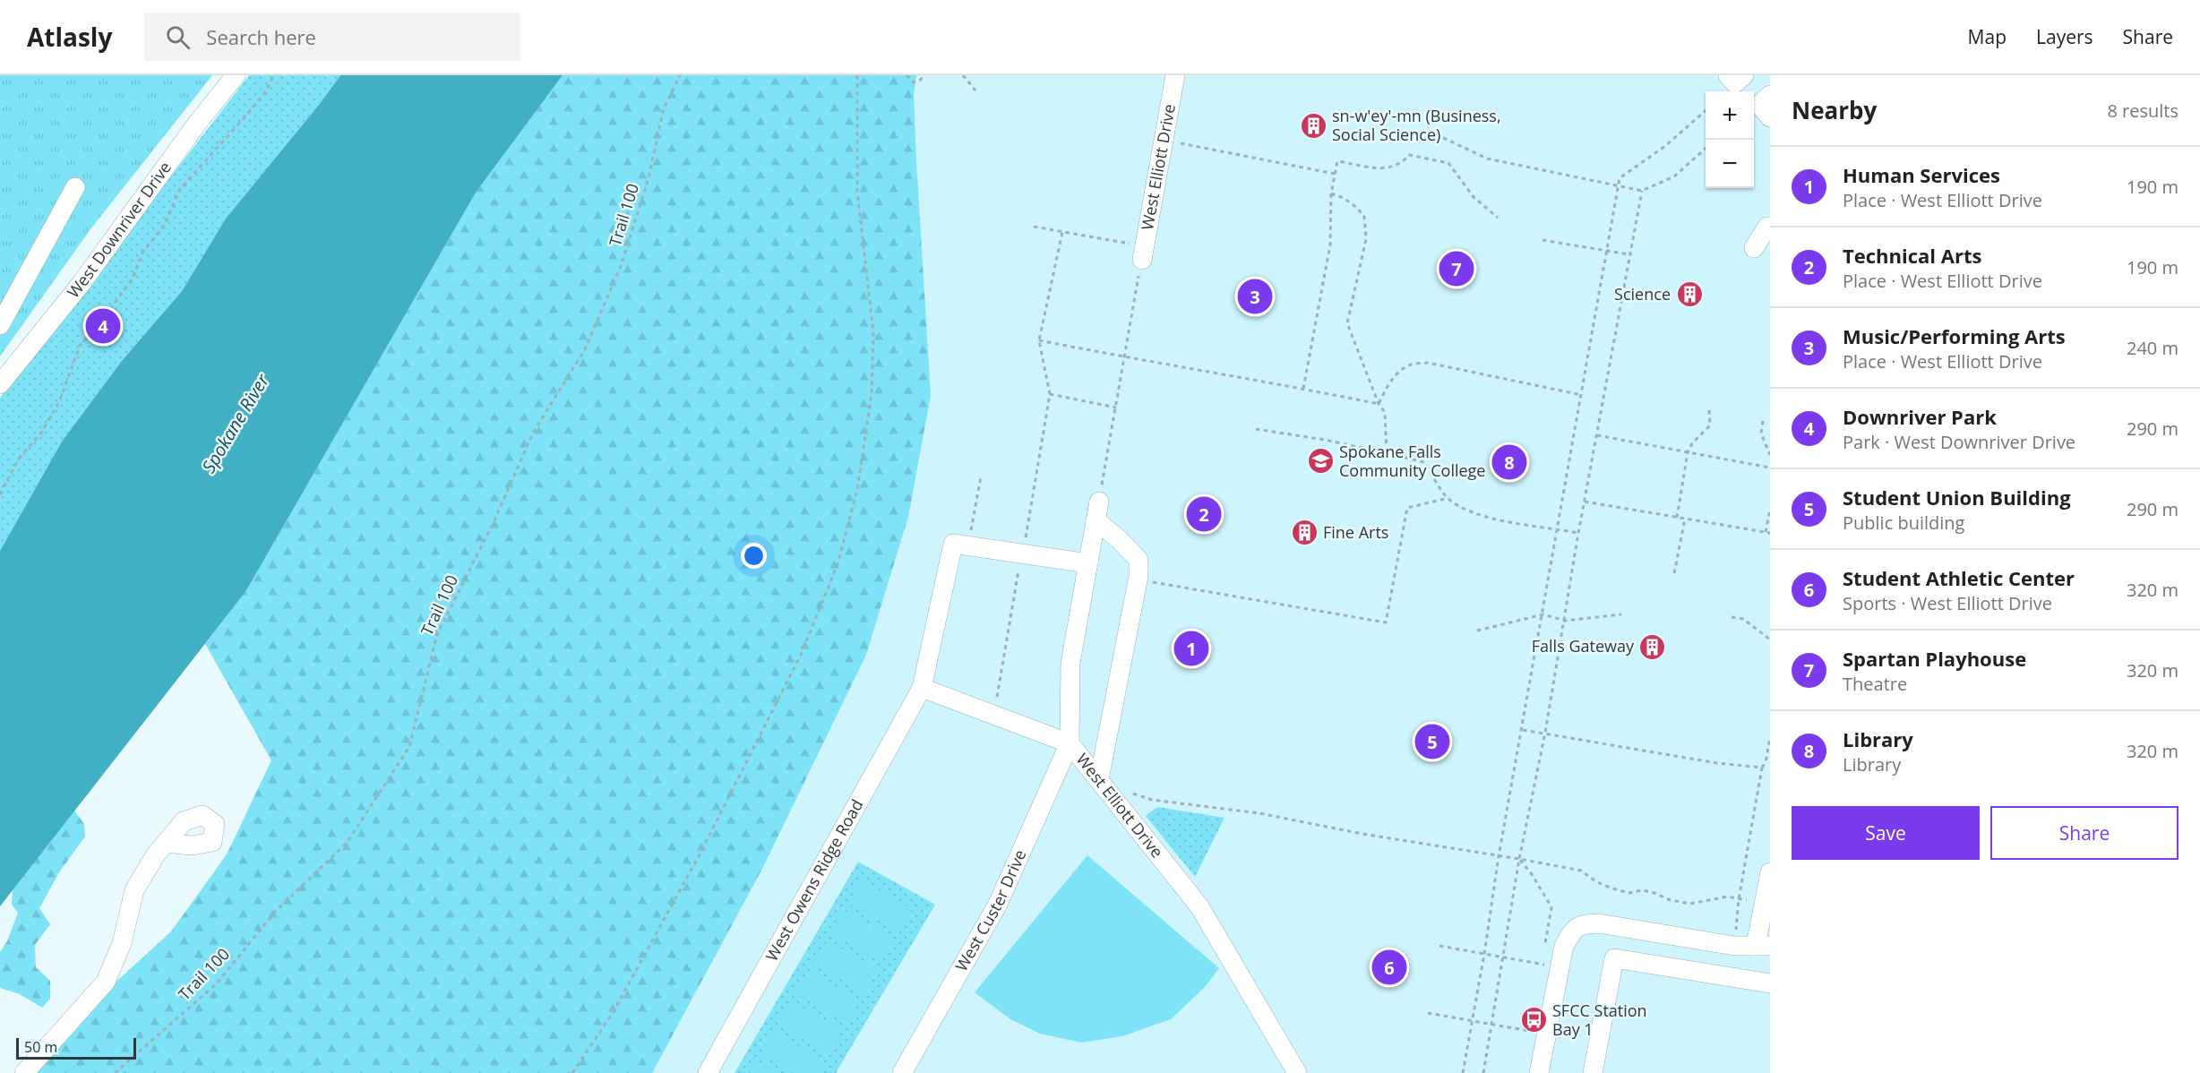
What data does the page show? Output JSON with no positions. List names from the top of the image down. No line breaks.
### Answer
{"streets":{"street":["West Elliott Drive","West Downriver Drive","West Owens Ridge Road","West Custer Drive"],"path":["Trail 100"]},"crossings":[["West Elliott Drive","West Owens Ridge Road"],["West Elliott Drive","West Custer Drive"]],"water":["Spokane River"],"places":{"building":["sn-w'ey'-mn (Business, Social Science)","Science","Fine Arts","Falls Gateway"],"school or university":["Spokane Falls Community College"],"bus stop":["SFCC Station Bay 1"]},"scale_bar":"50 m","page":{"header":"Atlasly","search":"Search here","nav":["Map","Layers","Share"],"heading":["Nearby","8 results"],"map_buttons":["+","−"],"list":[{"mark":"1","name":"Human Services","note":"Place · West Elliott Drive","value":"190 m"},{"mark":"2","name":"Technical Arts","note":"Place · West Elliott Drive","value":"190 m"},{"mark":"3","name":"Music/Performing Arts","note":"Place · West Elliott Drive","value":"240 m"},{"mark":"4","name":"Downriver Park","note":"Park · West Downriver Drive","value":"290 m"},{"mark":"5","name":"Student Union Building","note":"Public building","value":"290 m"},{"mark":"6","name":"Student Athletic Center","note":"Sports · West Elliott Drive","value":"320 m"},{"mark":"7","name":"Spartan Playhouse","note":"Theatre","value":"320 m"},{"mark":"8","name":"Library","note":"Library","value":"320 m"}],"pins":["7","3","4","8","2","1","5","6"],"buttons":["Save","Share"],"scale":"50 m"}}
